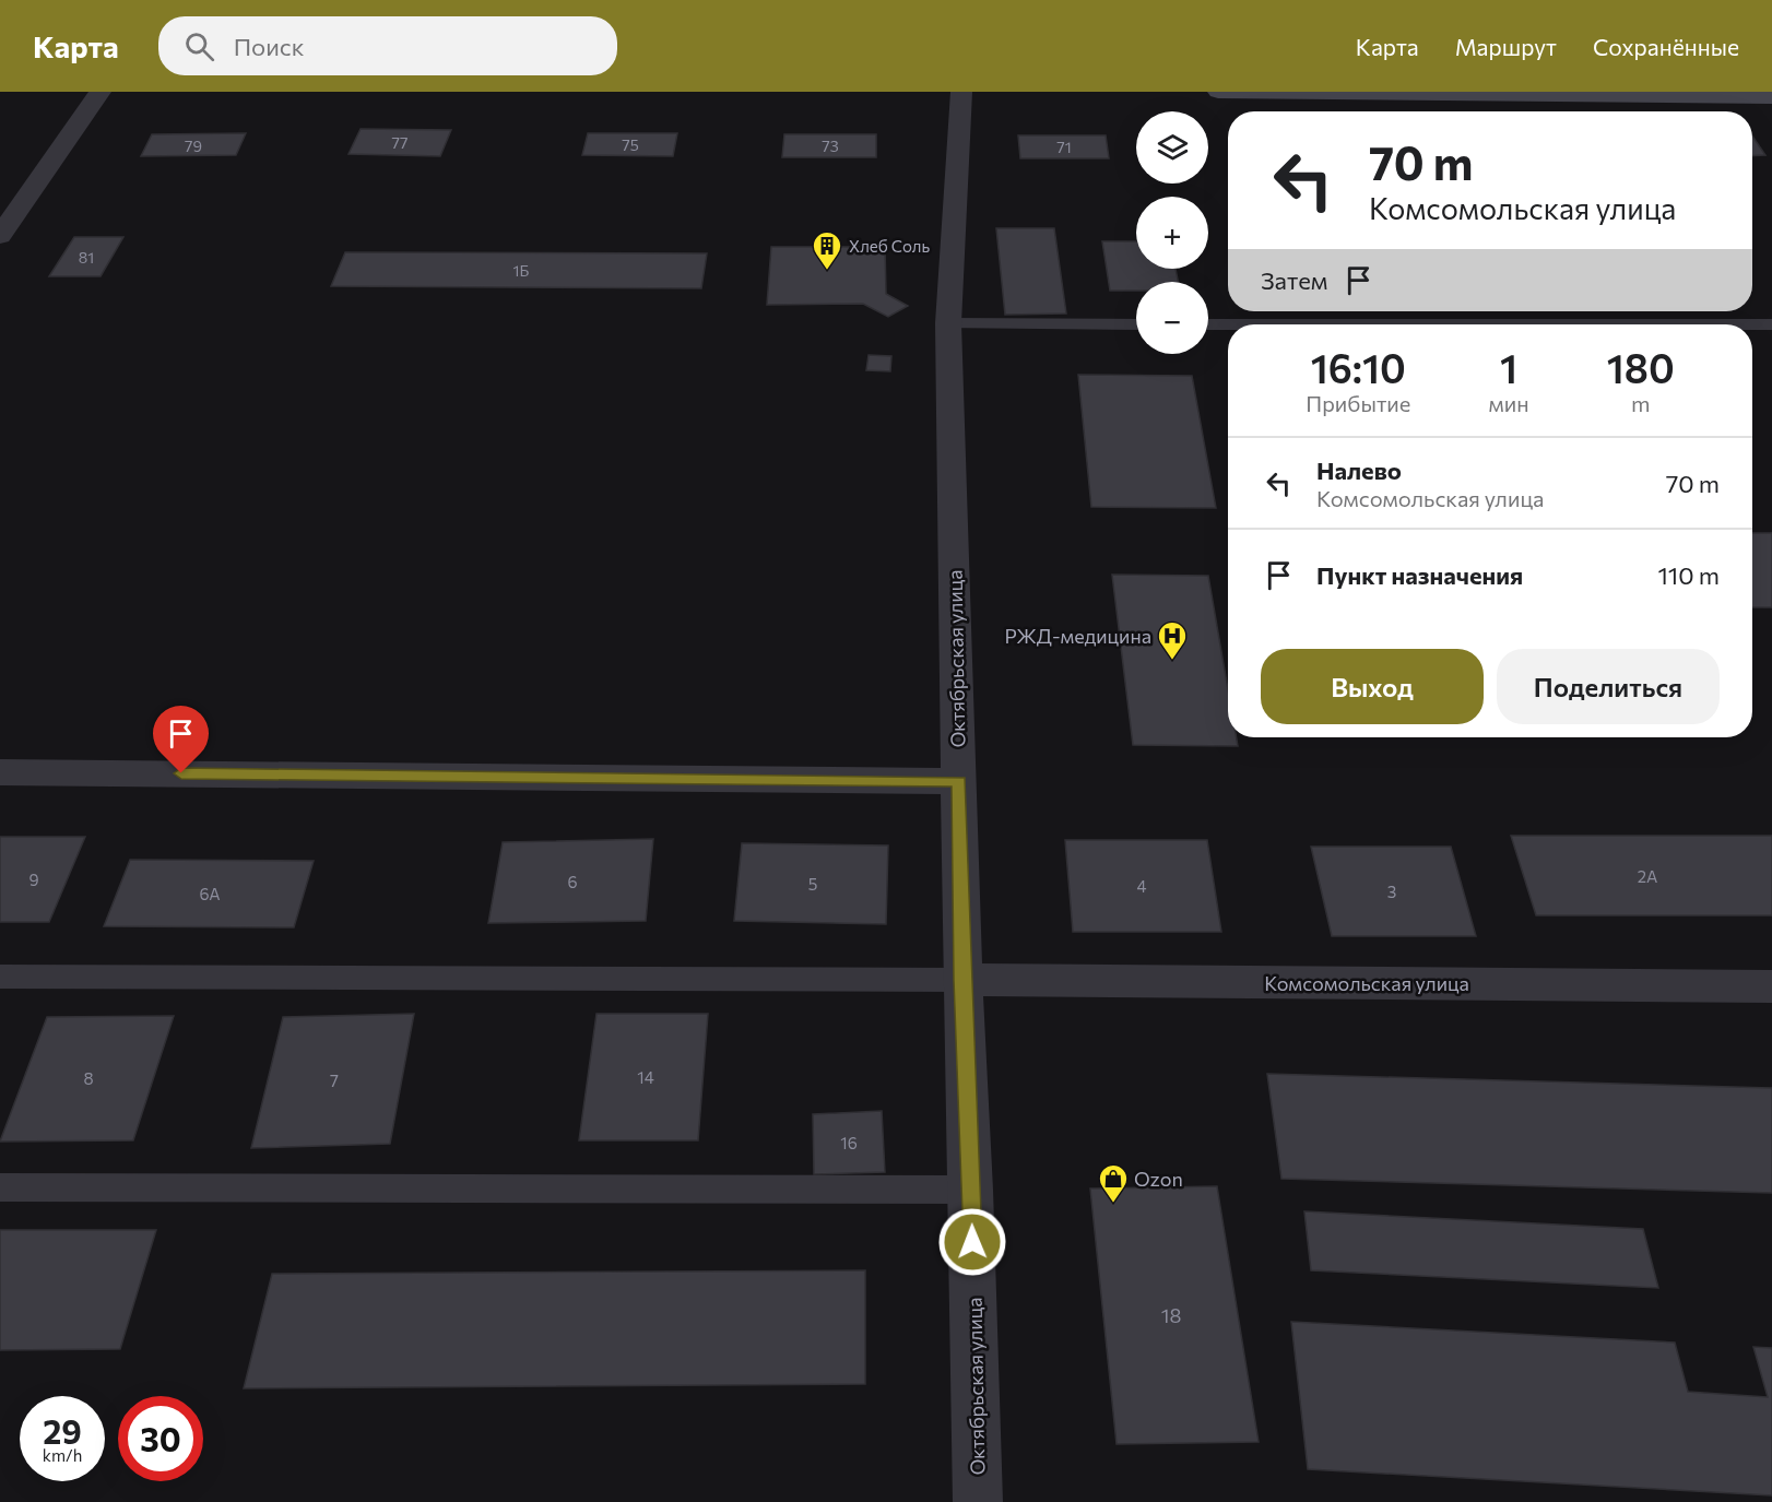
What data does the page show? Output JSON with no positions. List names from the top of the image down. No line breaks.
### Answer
{"streets":{"street":["Октябрьская улица","Комсомольская улица"]},"crossings":[["Октябрьская улица","Комсомольская улица"]],"places":{"building":["Хлеб Соль"],"hospital":["РЖД-медицина"],"shop":["Ozon"]},"house_numbers":["77","75","79","73","71","81","1Б","2А","9","6","5","4","3","6А","14","8","7","16","18"],"page":{"header":"Карта","search":"Поиск","nav":["Карта","Маршрут","Сохранённые"],"map_buttons":["+","−"],"turn":["70 m","Комсомольская улица"],"then":"Затем","eta":["16:10","Прибытие","1","мин","180","m"],"list":[{"name":"Налево","note":"Комсомольская улица","value":"70 m"},{"name":"Пункт назначения","value":"110 m"}],"buttons":["Выход","Поделиться"],"speed":"29 km/h","limit":"30"}}
